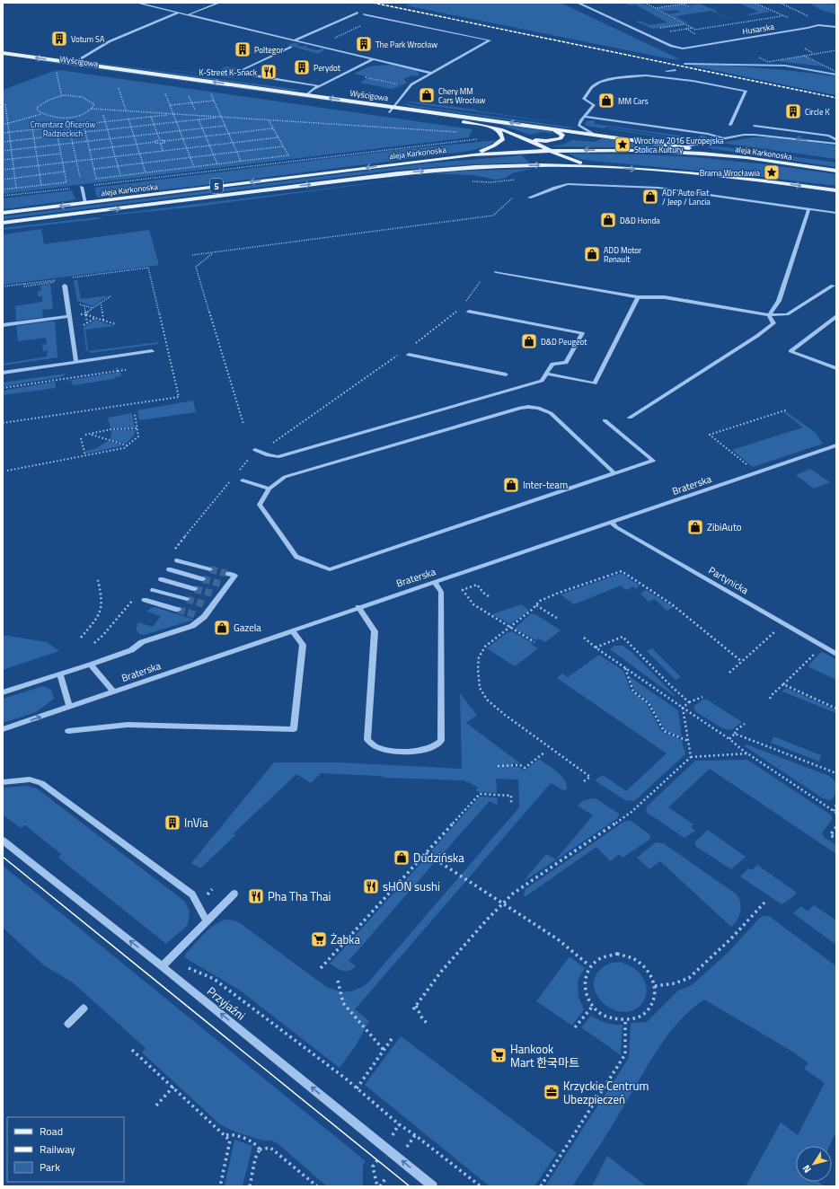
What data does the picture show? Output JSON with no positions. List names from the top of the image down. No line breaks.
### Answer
{"streets":{"main road":["Wyścigowa","aleja Karkonoska","5"],"street":["Husarska","Braterska","Partynicka","Przyjaźni"]},"crossings":[["Wyścigowa","aleja Karkonoska"],["Braterska","Partynicka"]],"one_way":["Przyjaźni"],"parks":["Cmentarz Oficerów Radzieckich"],"places":{"building":["Votum SA","The Park Wrocław","Poltegor","Perydot","Circle K","InVia"],"restaurant":["K-Street K-Snack","sHON sushi","Pha Tha Thai"],"shop":["Chery MM Cars Wrocław","MM Cars","ADF Auto Fiat / Jeep / Lancia","D&D Honda","ADD Motor Renault","D&D Peugeot","Inter-team","ZibiAuto","Gazela","Dudzińska"],"place":["Wrocław 2016 Europejska Stolica Kultury","Brama Wrocławia"],"supermarket":["Żabka","Hankook Mart 한국마트"],"office":["Krzyckie Centrum Ubezpieczeń"]},"legend":["Road","Railway","Park"],"north":"bottom left"}
